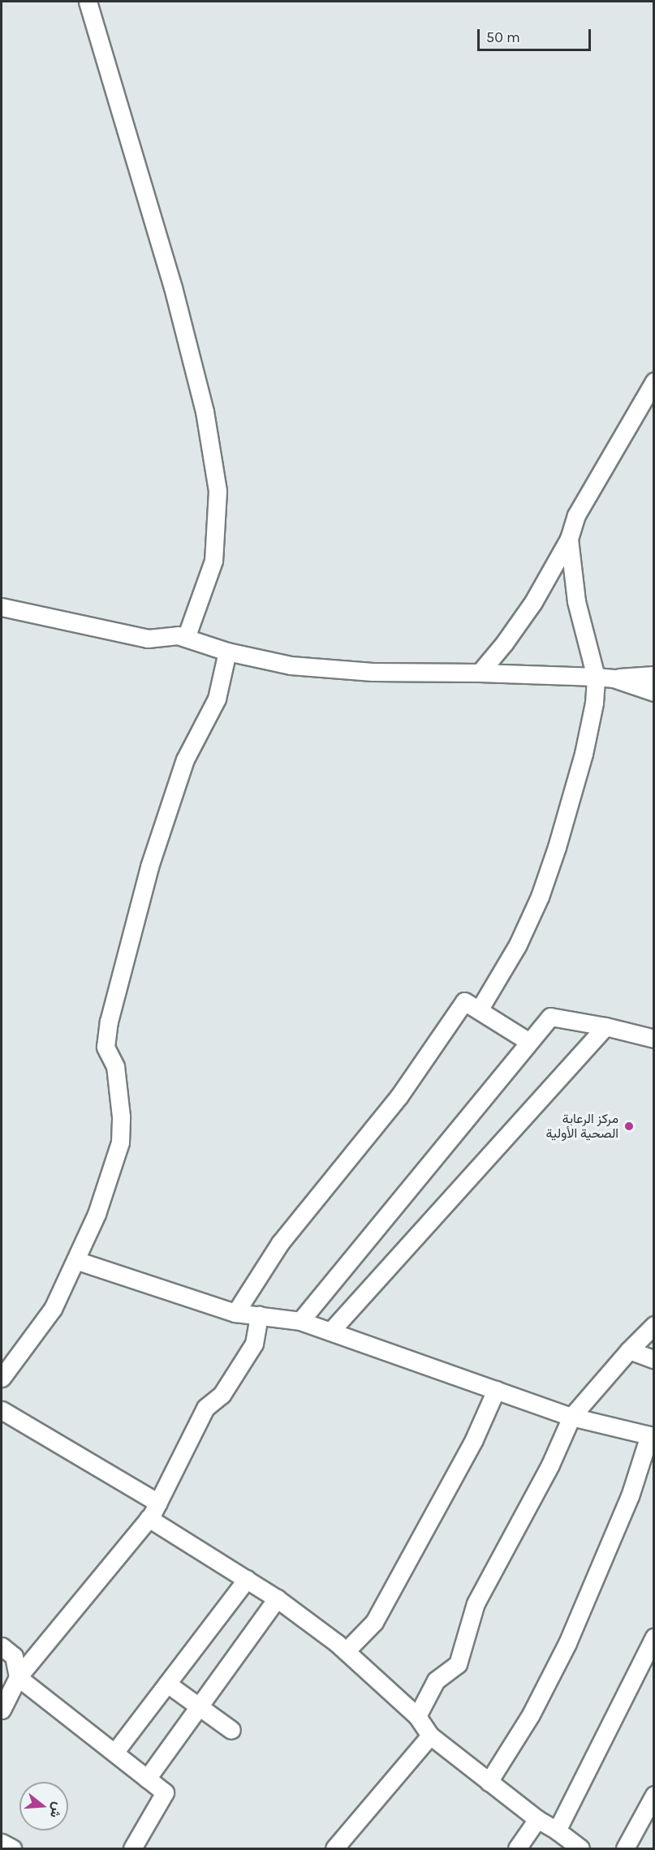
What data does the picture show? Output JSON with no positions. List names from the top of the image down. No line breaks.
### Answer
{"places":["مركز الرعاية الصحية الأولية"],"scale_bar":"50 m","north":"right"}
